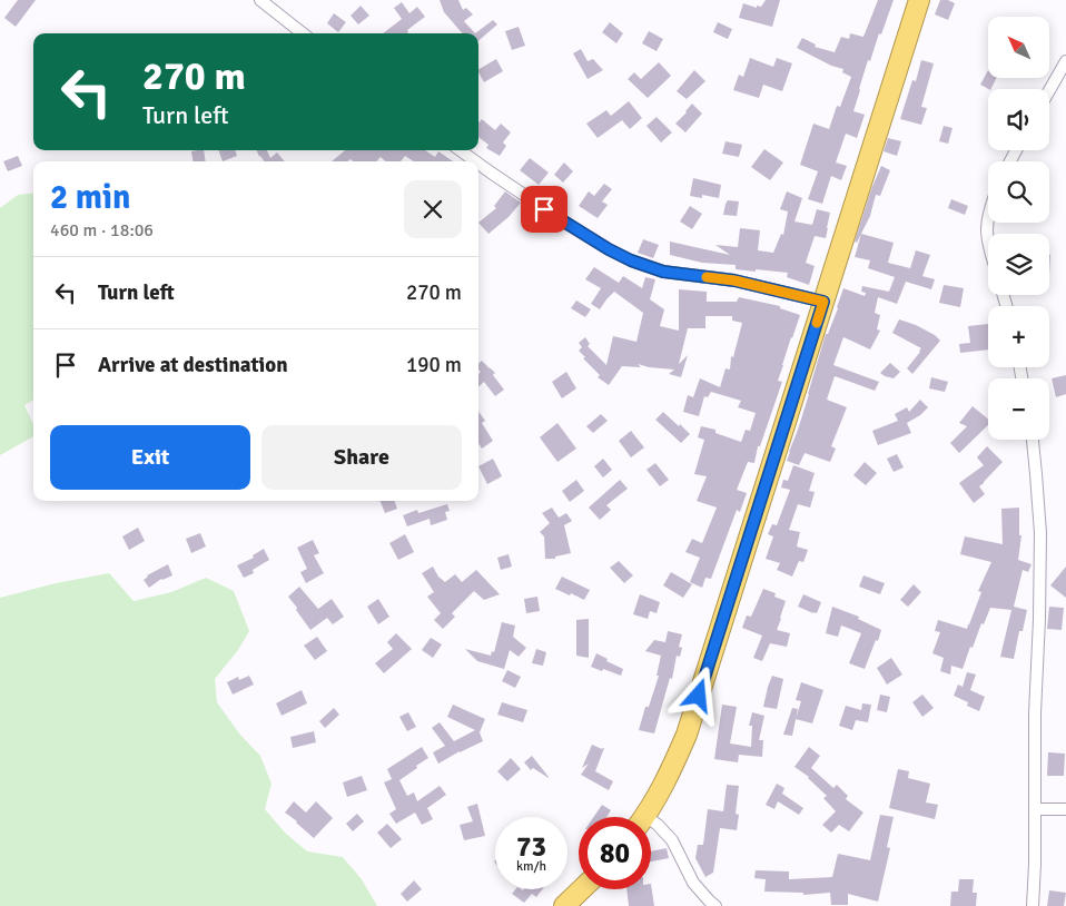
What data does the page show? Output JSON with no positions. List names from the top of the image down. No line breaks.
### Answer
{"north":"top left","page":{"map_buttons":["+","−"],"turn":["270 m","Turn left"],"heading":["2 min","460 m · 18:06"],"list":[{"name":"Turn left","value":"270 m"},{"name":"Arrive at destination","value":"190 m"}],"buttons":["Exit","Share"],"speed":"73 km/h","limit":"80"}}
